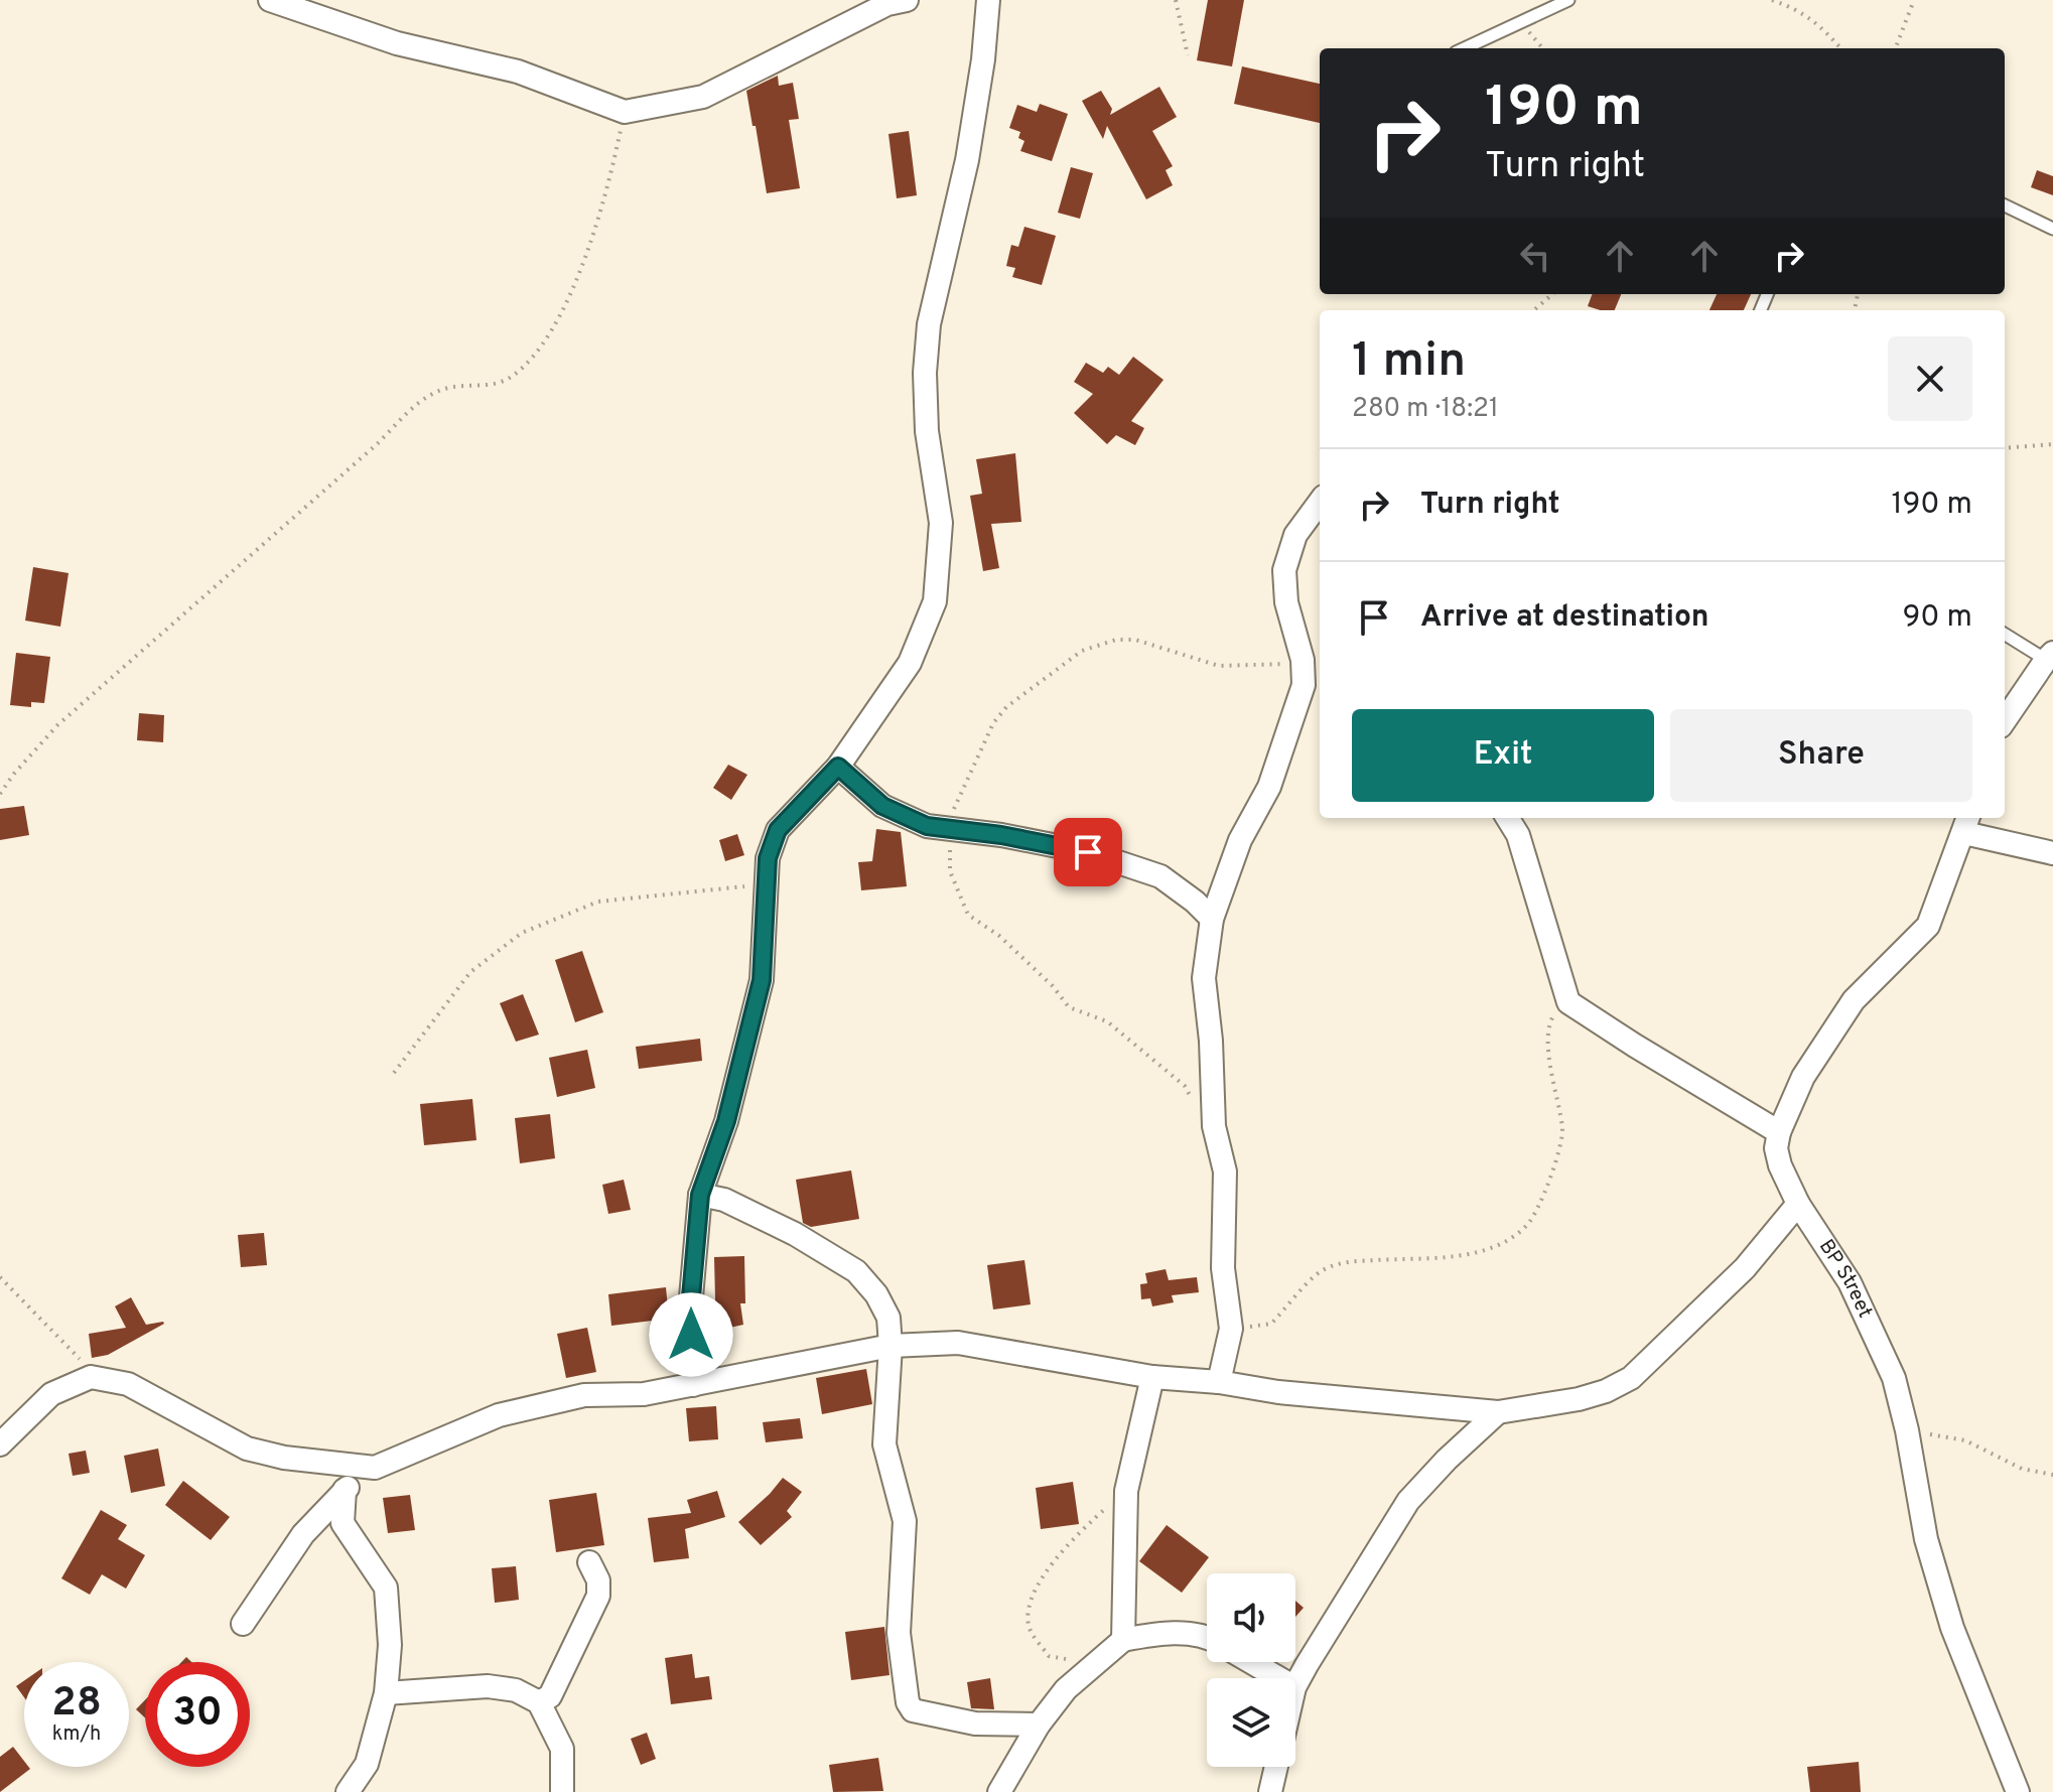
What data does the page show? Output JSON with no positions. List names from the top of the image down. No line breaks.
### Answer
{"streets":{"street":["BP Street"]},"page":{"turn":["190 m","Turn right"],"heading":["1 min","280 m · 18:21"],"list":[{"name":"Turn right","value":"190 m"},{"name":"Arrive at destination","value":"90 m"}],"buttons":["Exit","Share"],"speed":"28 km/h","limit":"30"}}
